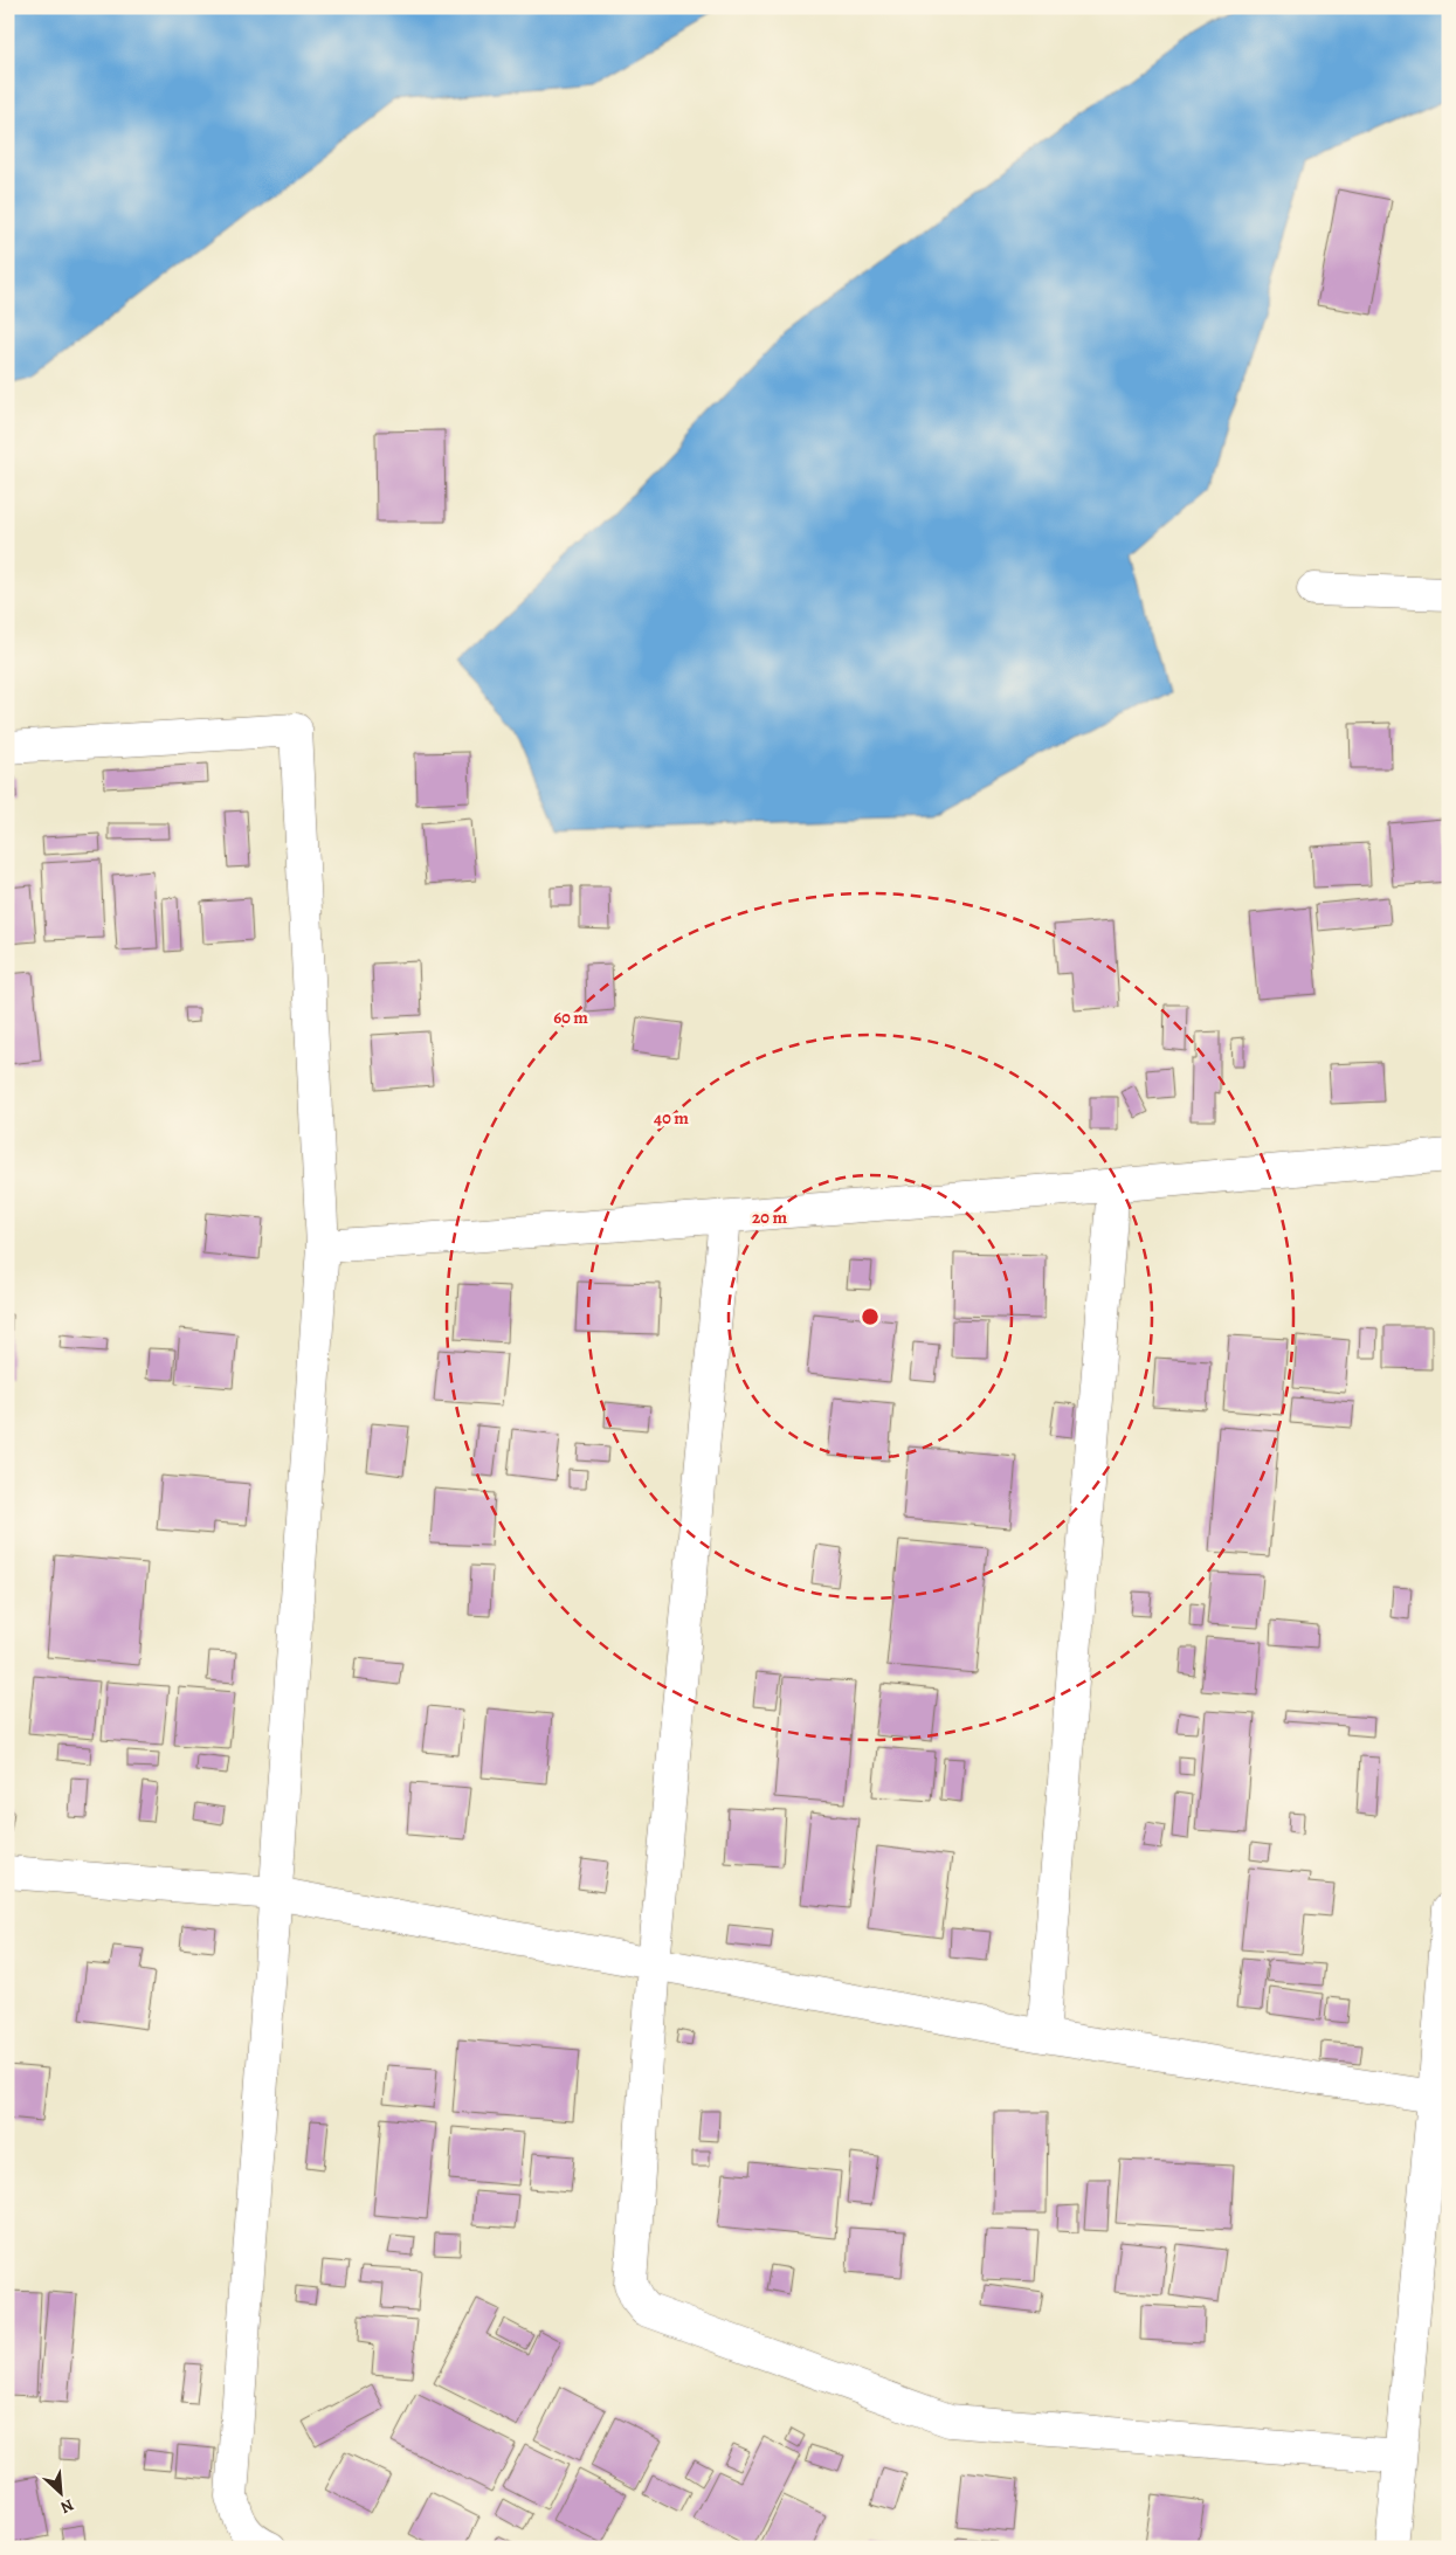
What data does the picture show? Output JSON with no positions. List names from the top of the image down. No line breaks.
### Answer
{"north":"bottom right","rings":["60 m","40 m","20 m"]}
